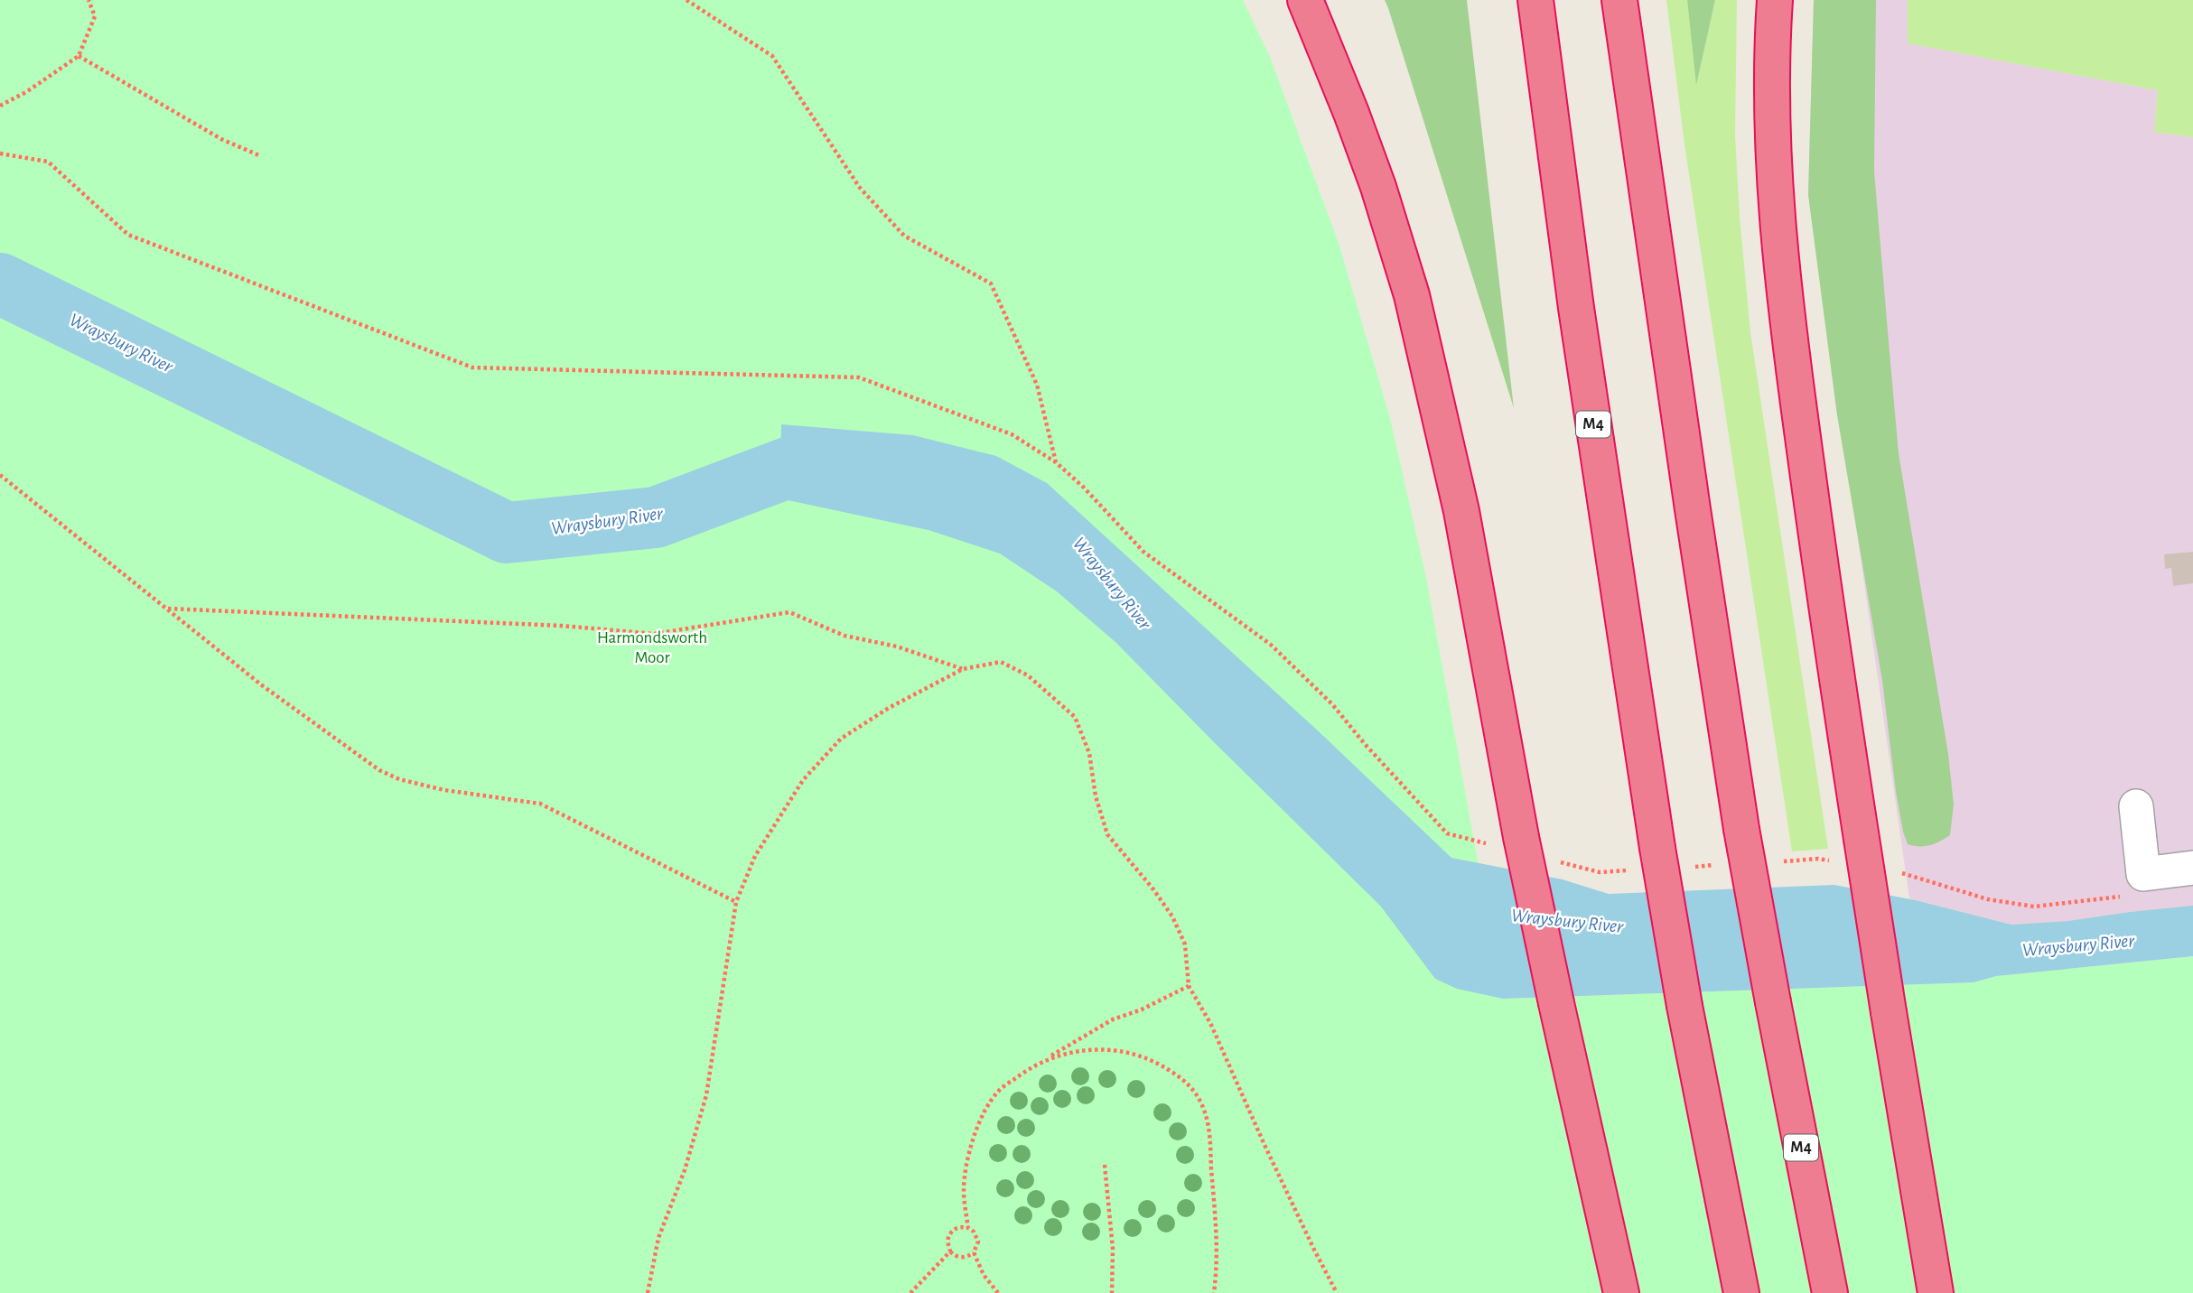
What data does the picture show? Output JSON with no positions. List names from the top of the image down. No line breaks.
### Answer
{"streets":{"highway":["M4"]},"water":["Wraysbury River"],"parks":["Harmondsworth Moor"]}
